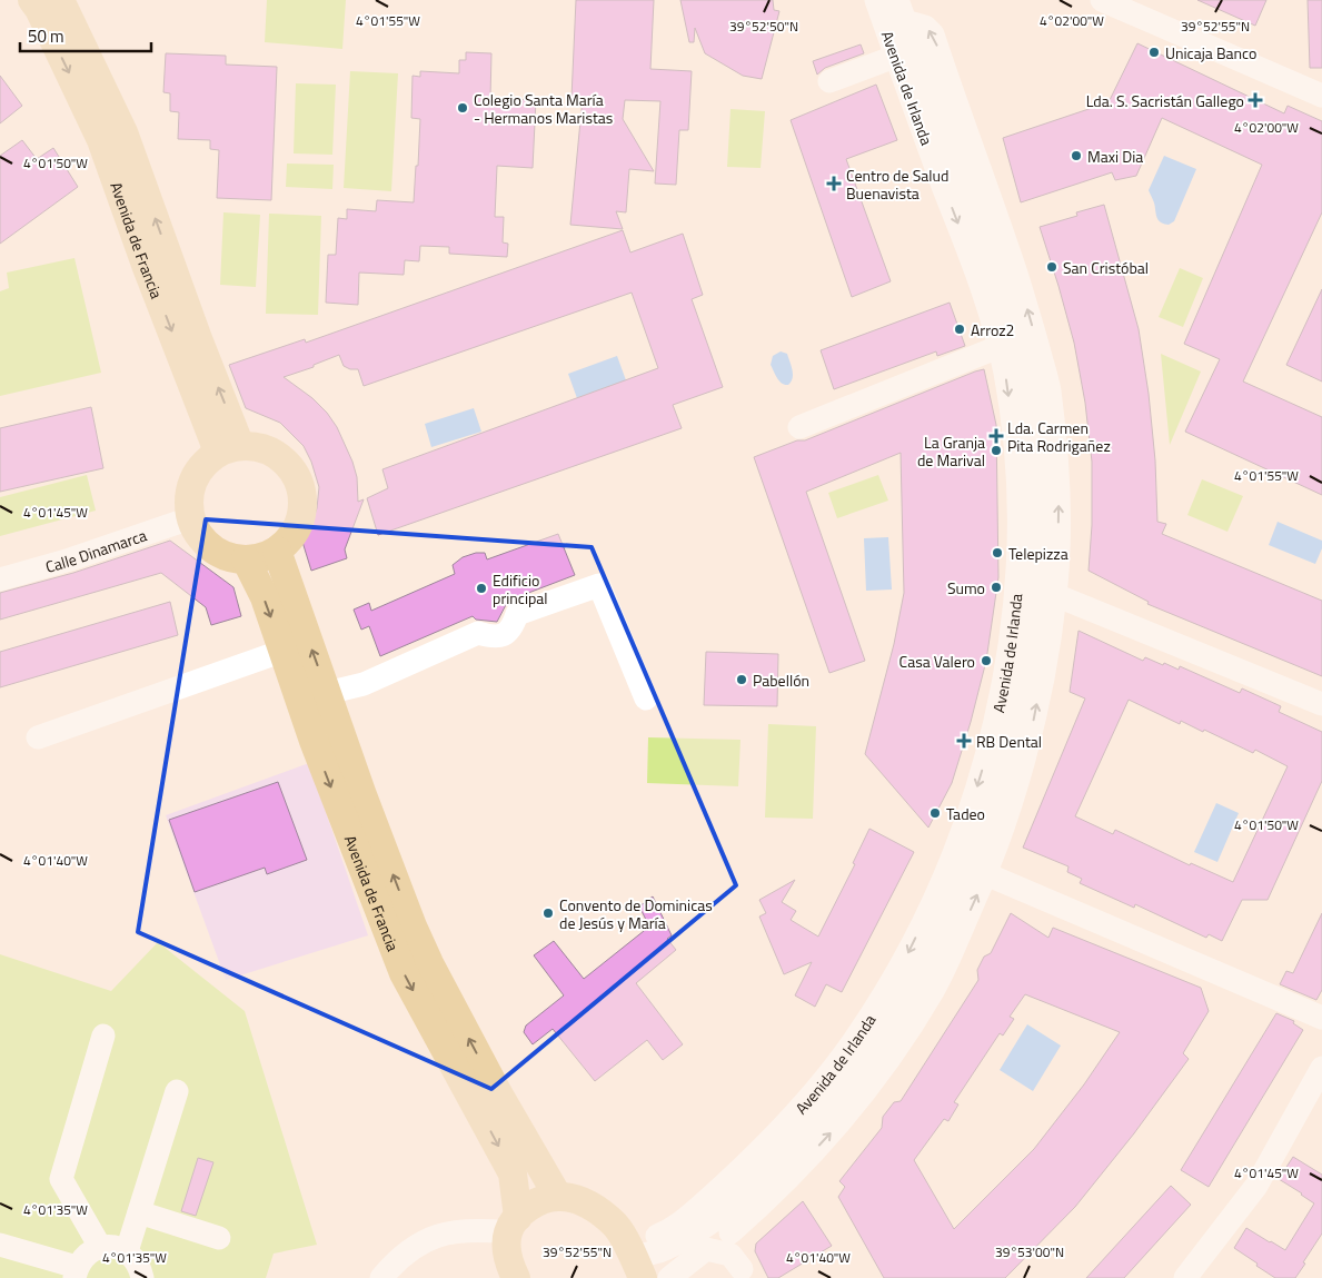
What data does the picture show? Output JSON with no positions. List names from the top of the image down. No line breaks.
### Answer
{"streets":{"main road":["Avenida de Francia"],"street":["Avenida de Irlanda","Calle Dinamarca"]},"crossings":[["Avenida de Francia","Calle Dinamarca"]],"places":{"other":["Unicaja Banco","Colegio Santa María - Hermanos Maristas","Maxi Dia","San Cristóbal","Arroz2","La Granja de Marival","Telepizza","Sumo","Edificio principal","Casa Valero","Pabellón","Tadeo","Convento de Dominicas de Jesús y María"],"health":["Lda. S. Sacristán Gallego","Centro de Salud Buenavista","Lda. Carmen Pita Rodrigañez","RB Dental"]},"scale_bar":"50 m","coordinates":["4°01'55\"W","4°02'00\"W","39°52'50\"N","39°52'55\"N","4°01'50\"W","4°01'45\"W","4°01'40\"W","4°01'35\"W","39°53'00\"N"]}
